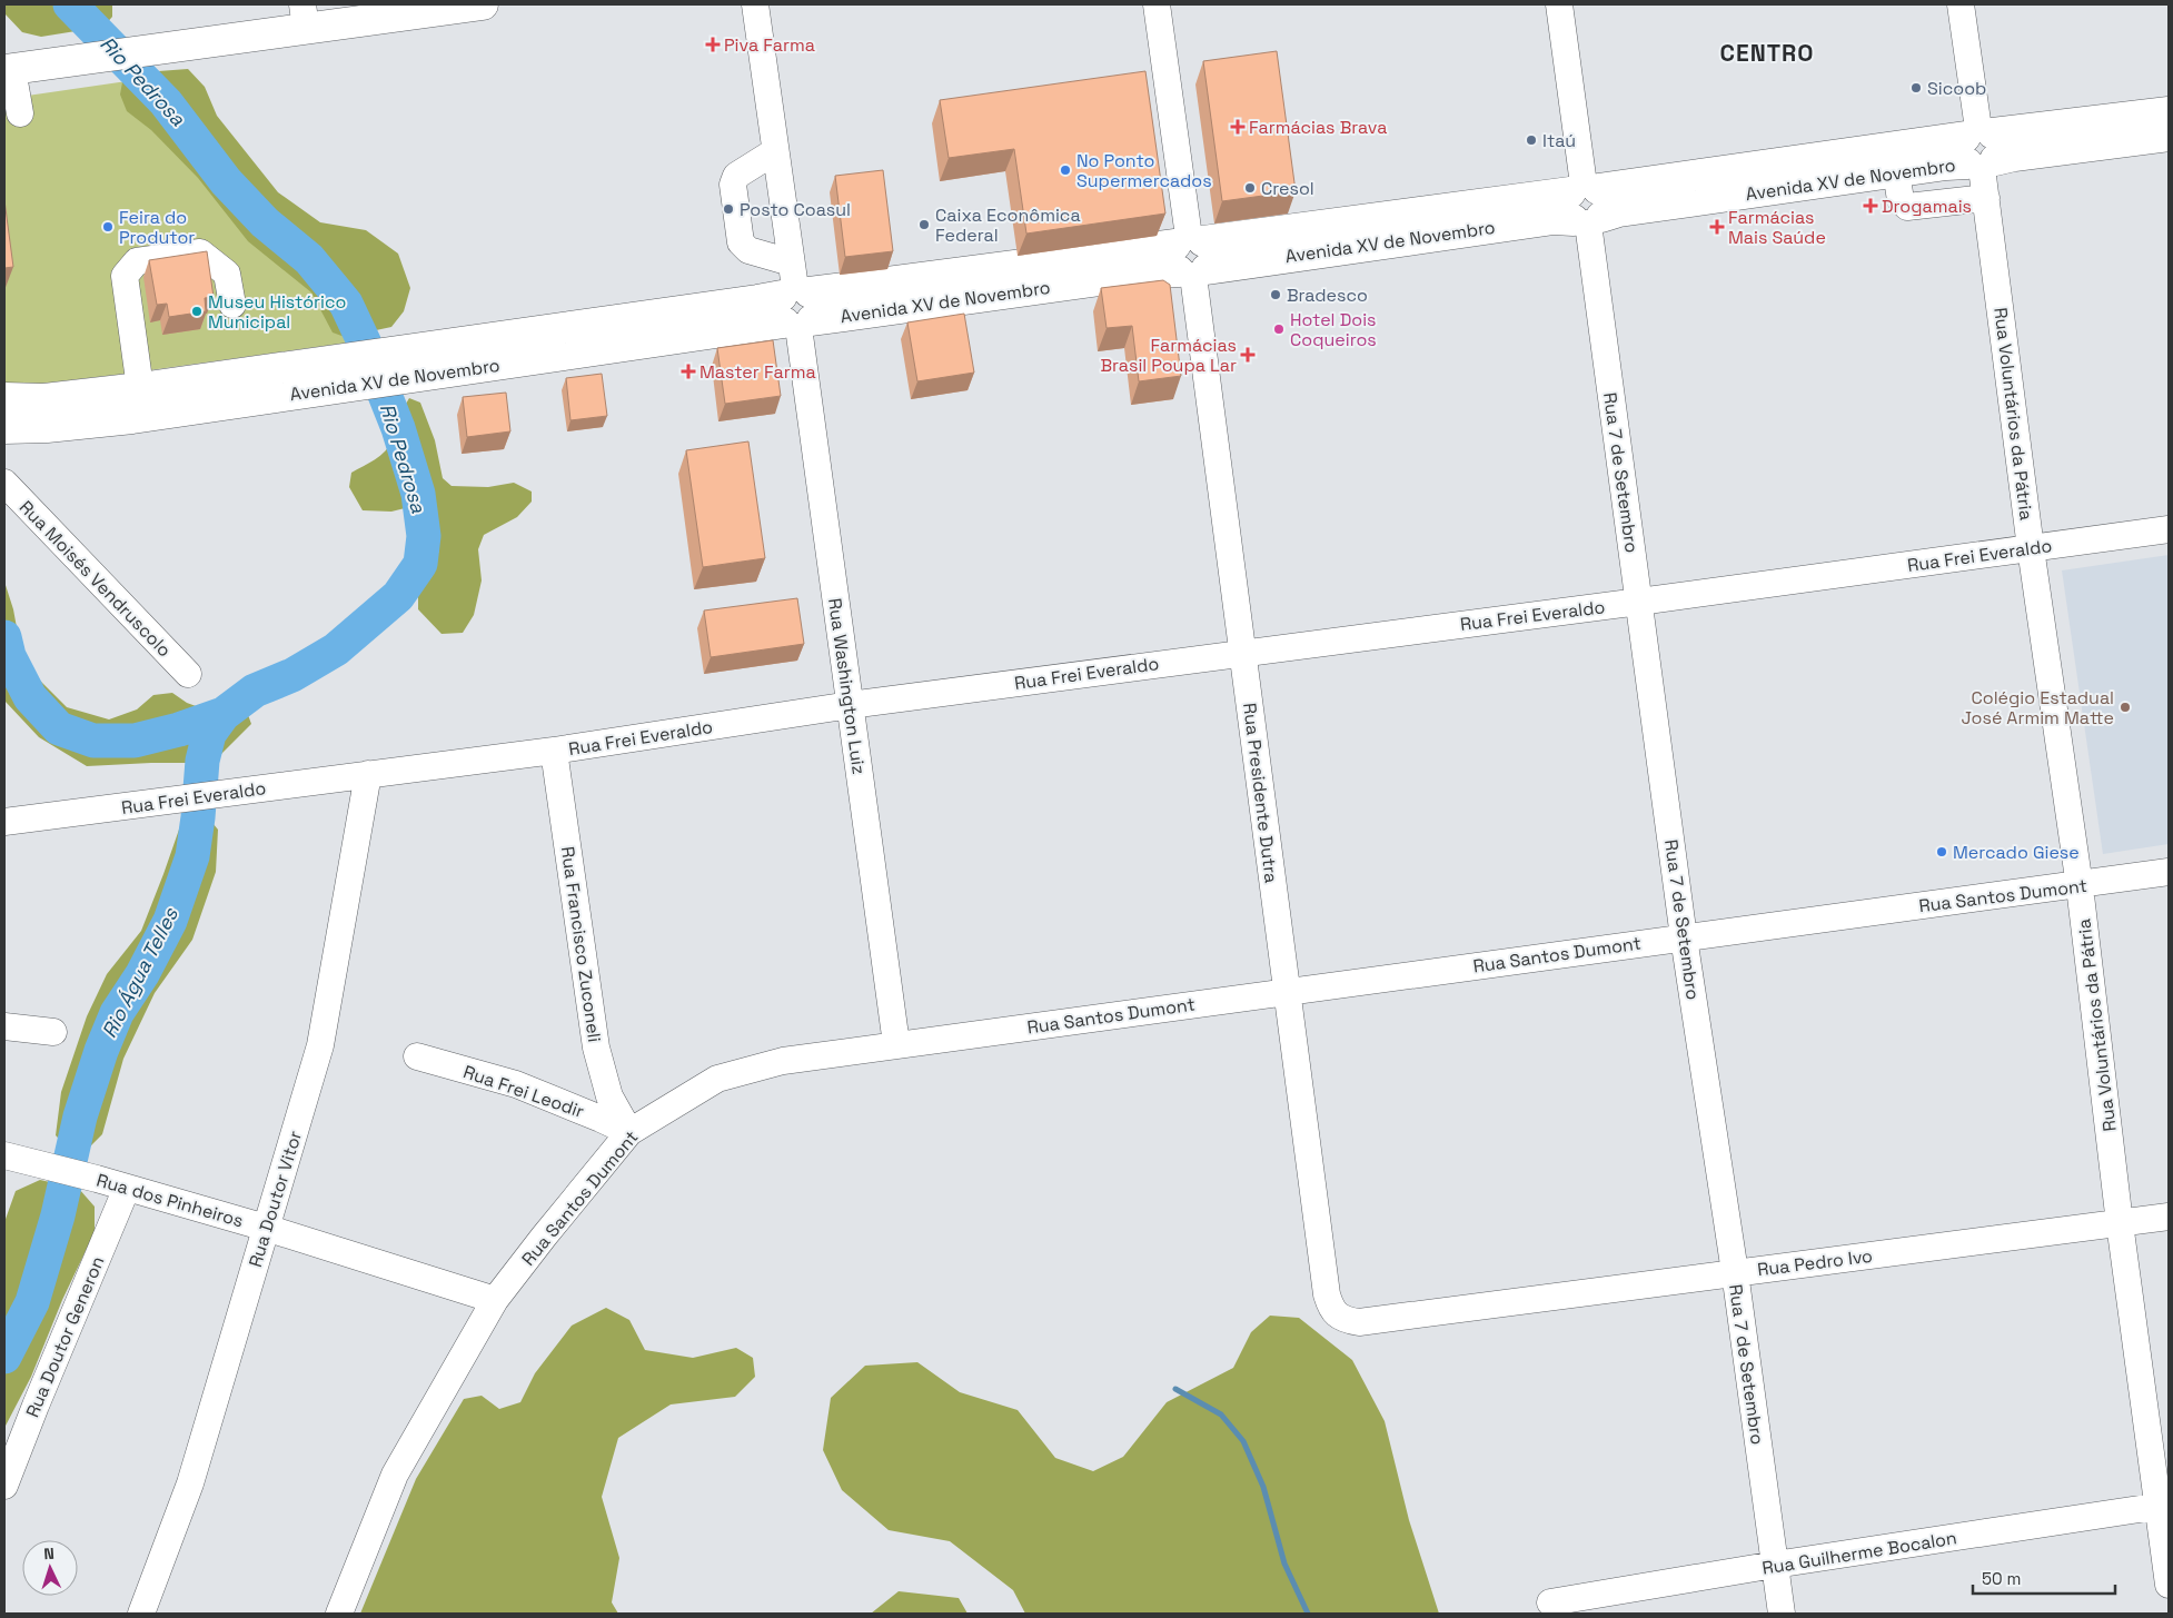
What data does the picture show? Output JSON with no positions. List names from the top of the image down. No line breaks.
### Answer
{"streets":{"main road":["Avenida XV de Novembro"],"street":["Rua Voluntários da Pátria","Rua 7 de Setembro","Rua Frei Everaldo","Rua Moisés Vendruscolo","Rua Washington Luiz","Rua Presidente Dutra","Rua Santos Dumont","Rua Francisco Zuconeli","Rua Frei Leodir","Rua Doutor Vitor","Rua dos Pinheiros","Rua Pedro Ivo","Rua Doutor Generon","Rua Guilherme Bocalon"]},"crossings":[["Avenida XV de Novembro","Rua Voluntários da Pátria"],["Avenida XV de Novembro","Rua 7 de Setembro"],["Avenida XV de Novembro","Rua Washington Luiz"],["Avenida XV de Novembro","Rua Presidente Dutra"],["Rua Voluntários da Pátria","Rua Frei Everaldo"],["Rua Voluntários da Pátria","Rua Santos Dumont"],["Rua Voluntários da Pátria","Rua Pedro Ivo"],["Rua Voluntários da Pátria","Rua Guilherme Bocalon"],["Rua 7 de Setembro","Rua Frei Everaldo"],["Rua 7 de Setembro","Rua Santos Dumont"],["Rua 7 de Setembro","Rua Pedro Ivo"],["Rua 7 de Setembro","Rua Guilherme Bocalon"],["Rua Frei Everaldo","Rua Washington Luiz"],["Rua Frei Everaldo","Rua Presidente Dutra"],["Rua Frei Everaldo","Rua Francisco Zuconeli"],["Rua Frei Everaldo","Rua Doutor Vitor"],["Rua Washington Luiz","Rua Santos Dumont"],["Rua Presidente Dutra","Rua Santos Dumont"],["Rua Presidente Dutra","Rua Pedro Ivo"],["Rua Santos Dumont","Rua Francisco Zuconeli"],["Rua Santos Dumont","Rua Frei Leodir"],["Rua Santos Dumont","Rua dos Pinheiros"],["Rua Francisco Zuconeli","Rua Frei Leodir"],["Rua Doutor Vitor","Rua dos Pinheiros"],["Rua dos Pinheiros","Rua Doutor Generon"]],"districts":["CENTRO"],"water":["Rio Pedrosa","Rio Água Telles"],"places":{"health":["Piva Farma","Farmácias Brava","Drogamais","Farmácias Mais Saúde","Farmácias Brasil Poupa Lar","Master Farma"],"other":["Sicoob","Itaú","No Ponto Supermercados","Cresol","Posto Coasul","Caixa Econômica Federal","Feira do Produtor","Bradesco","Museu Histórico Municipal","Hotel Dois Coqueiros","Colégio Estadual José Armim Matte","Mercado Giese"]},"scale_bar":"50 m","north":"top"}
